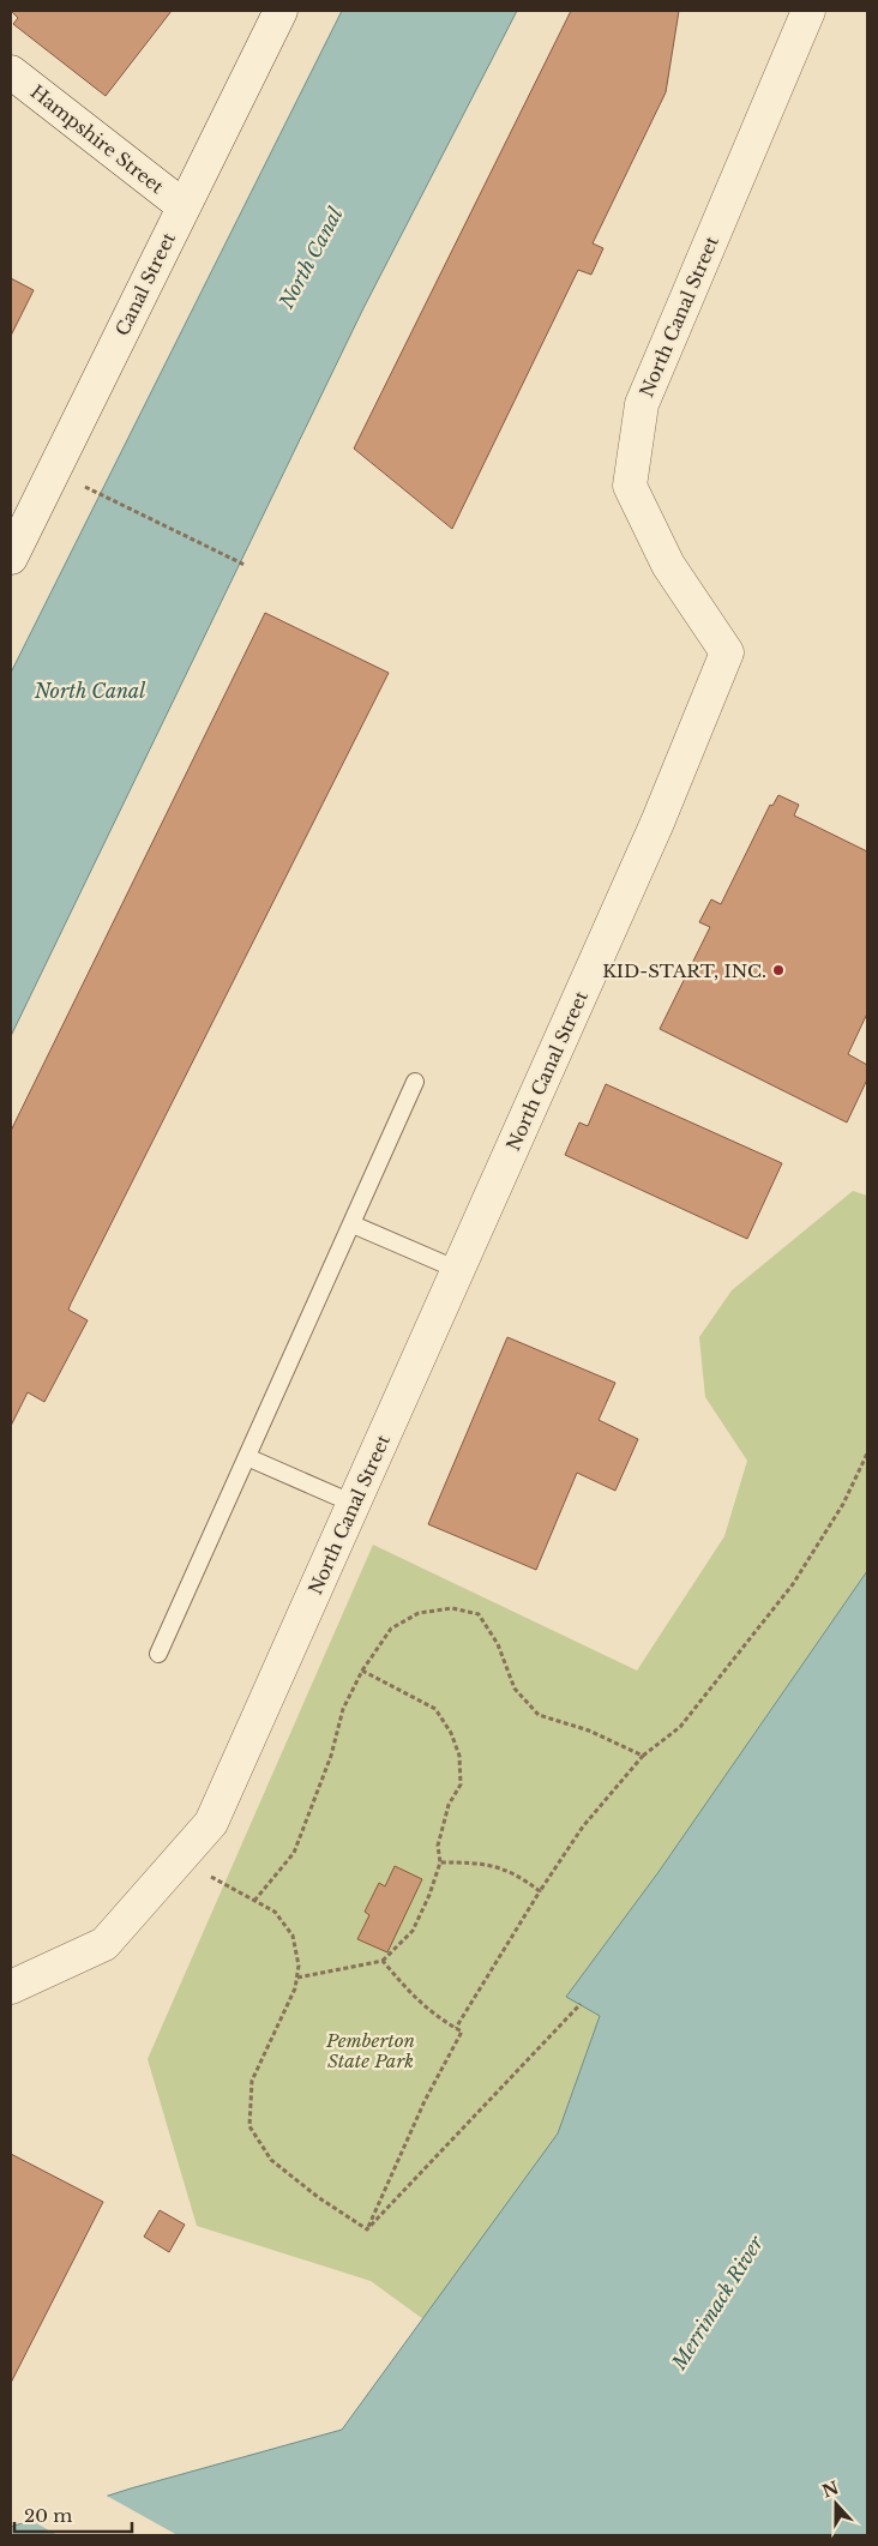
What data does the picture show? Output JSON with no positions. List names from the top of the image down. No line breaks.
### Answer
{"streets":{"street":["Hampshire Street","Canal Street","North Canal Street"]},"crossings":[["Hampshire Street","Canal Street"]],"water":["North Canal","Merrimack River"],"parks":["Pemberton State Park"],"places":["KID-START, INC."],"scale_bar":"20 m","north":"top"}
